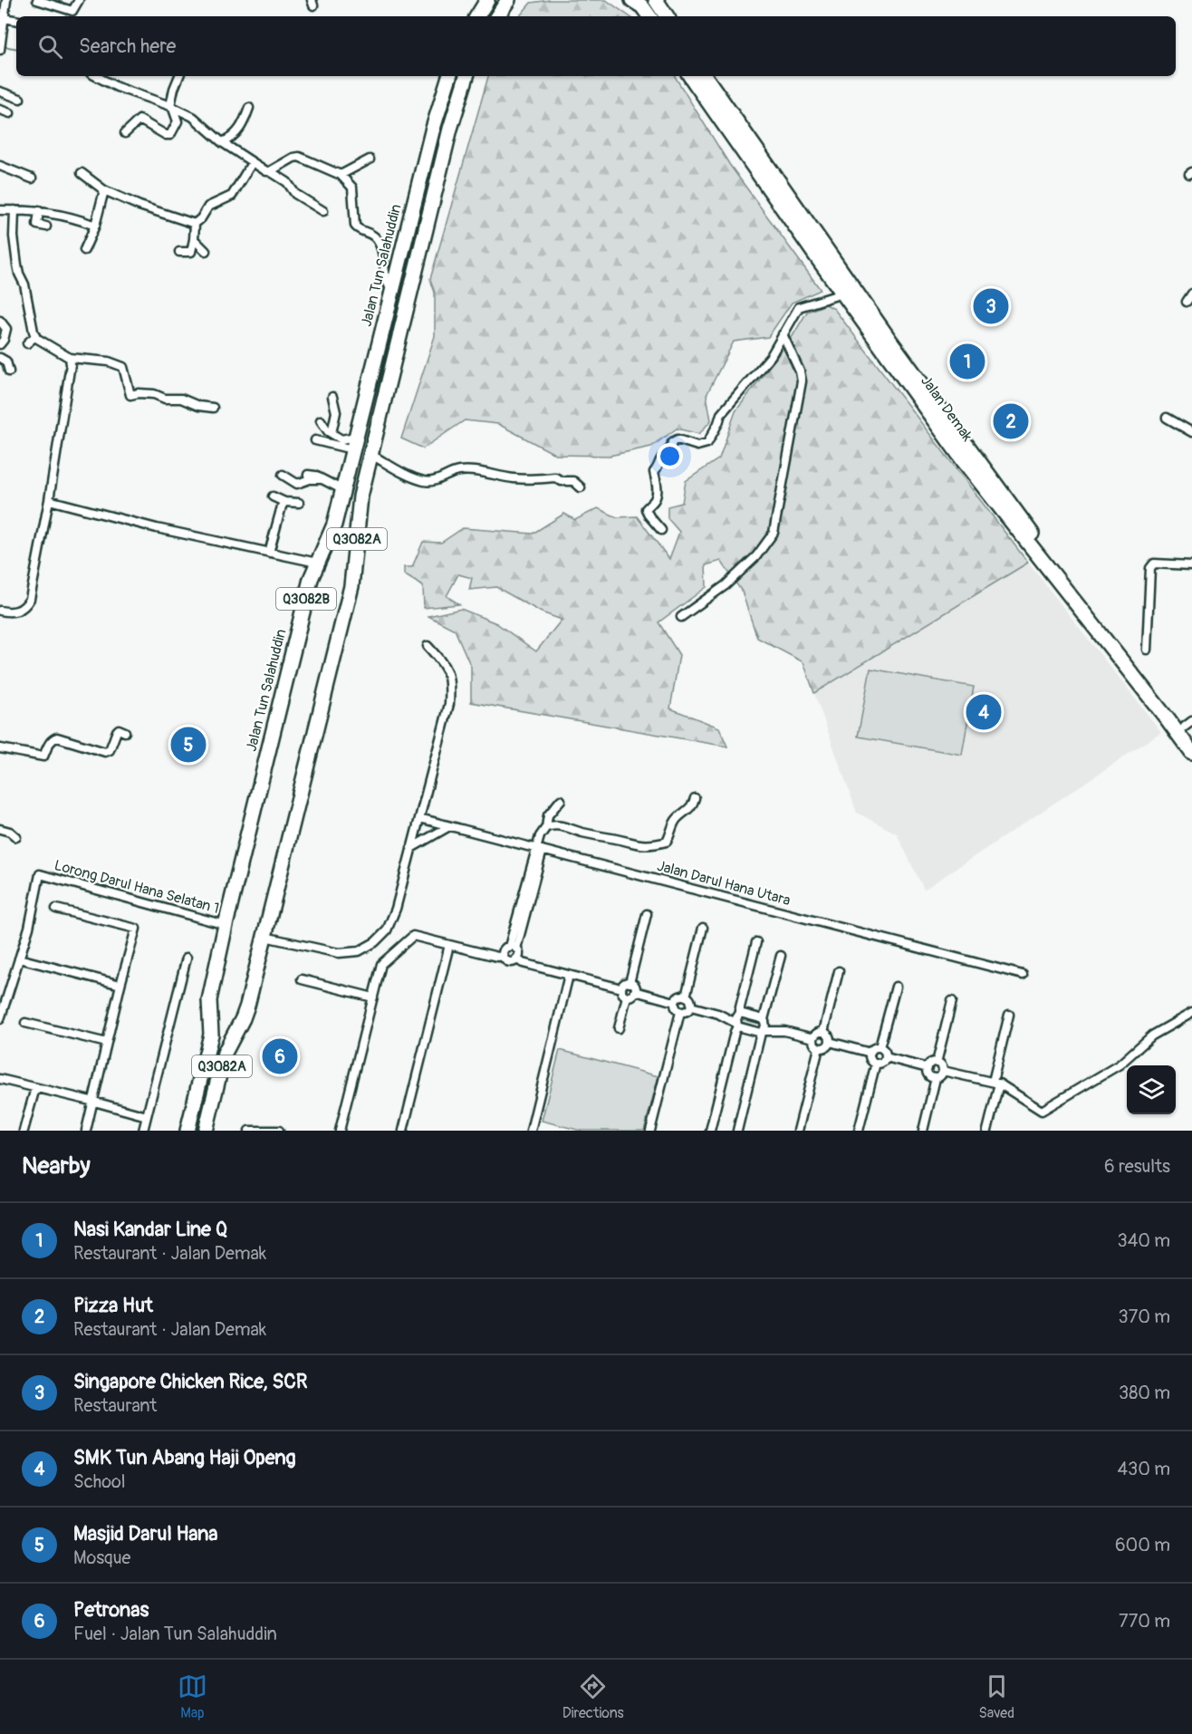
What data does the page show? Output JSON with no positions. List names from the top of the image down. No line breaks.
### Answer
{"streets":{"highway":["Jalan Tun Salahuddin","Jalan Demak","Q3082A","Q3082B"],"street":["Jalan Darul Hana Utara","Lorong Darul Hana Selatan 1"]},"crossings":[["Jalan Tun Salahuddin","Lorong Darul Hana Selatan 1"]],"page":{"search":"Search here","pins":["3","1","2","4","5","6"],"heading":["Nearby","6 results"],"list":[{"mark":"1","name":"Nasi Kandar Line Q","note":"Restaurant · Jalan Demak","value":"340 m"},{"mark":"2","name":"Pizza Hut","note":"Restaurant · Jalan Demak","value":"370 m"},{"mark":"3","name":"Singapore Chicken Rice, SCR","note":"Restaurant","value":"380 m"},{"mark":"4","name":"SMK Tun Abang Haji Openg","note":"School","value":"430 m"},{"mark":"5","name":"Masjid Darul Hana","note":"Mosque","value":"600 m"},{"mark":"6","name":"Petronas","note":"Fuel · Jalan Tun Salahuddin","value":"770 m"}],"nav":["Map","Directions","Saved"]}}
